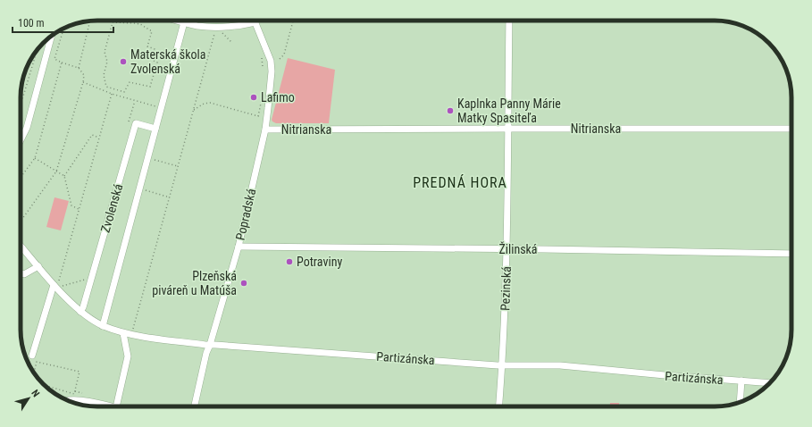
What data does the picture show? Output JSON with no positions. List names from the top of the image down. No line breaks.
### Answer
{"streets":{"street":["Nitrianska","Zvolenská","Popradská","Žilinská","Pezinská","Partizánska"]},"crossings":[["Nitrianska","Popradská"],["Nitrianska","Pezinská"],["Zvolenská","Partizánska"],["Popradská","Žilinská"],["Popradská","Partizánska"],["Žilinská","Pezinská"],["Pezinská","Partizánska"]],"districts":["PREDNÁ HORA"],"places":["Materská škola Zvolenská","Lafimo","Kaplnka Panny Márie Matky Spasiteľa","Potraviny","Plzeňská piváreň u Matúša"],"scale_bar":"100 m","north":"top right"}
